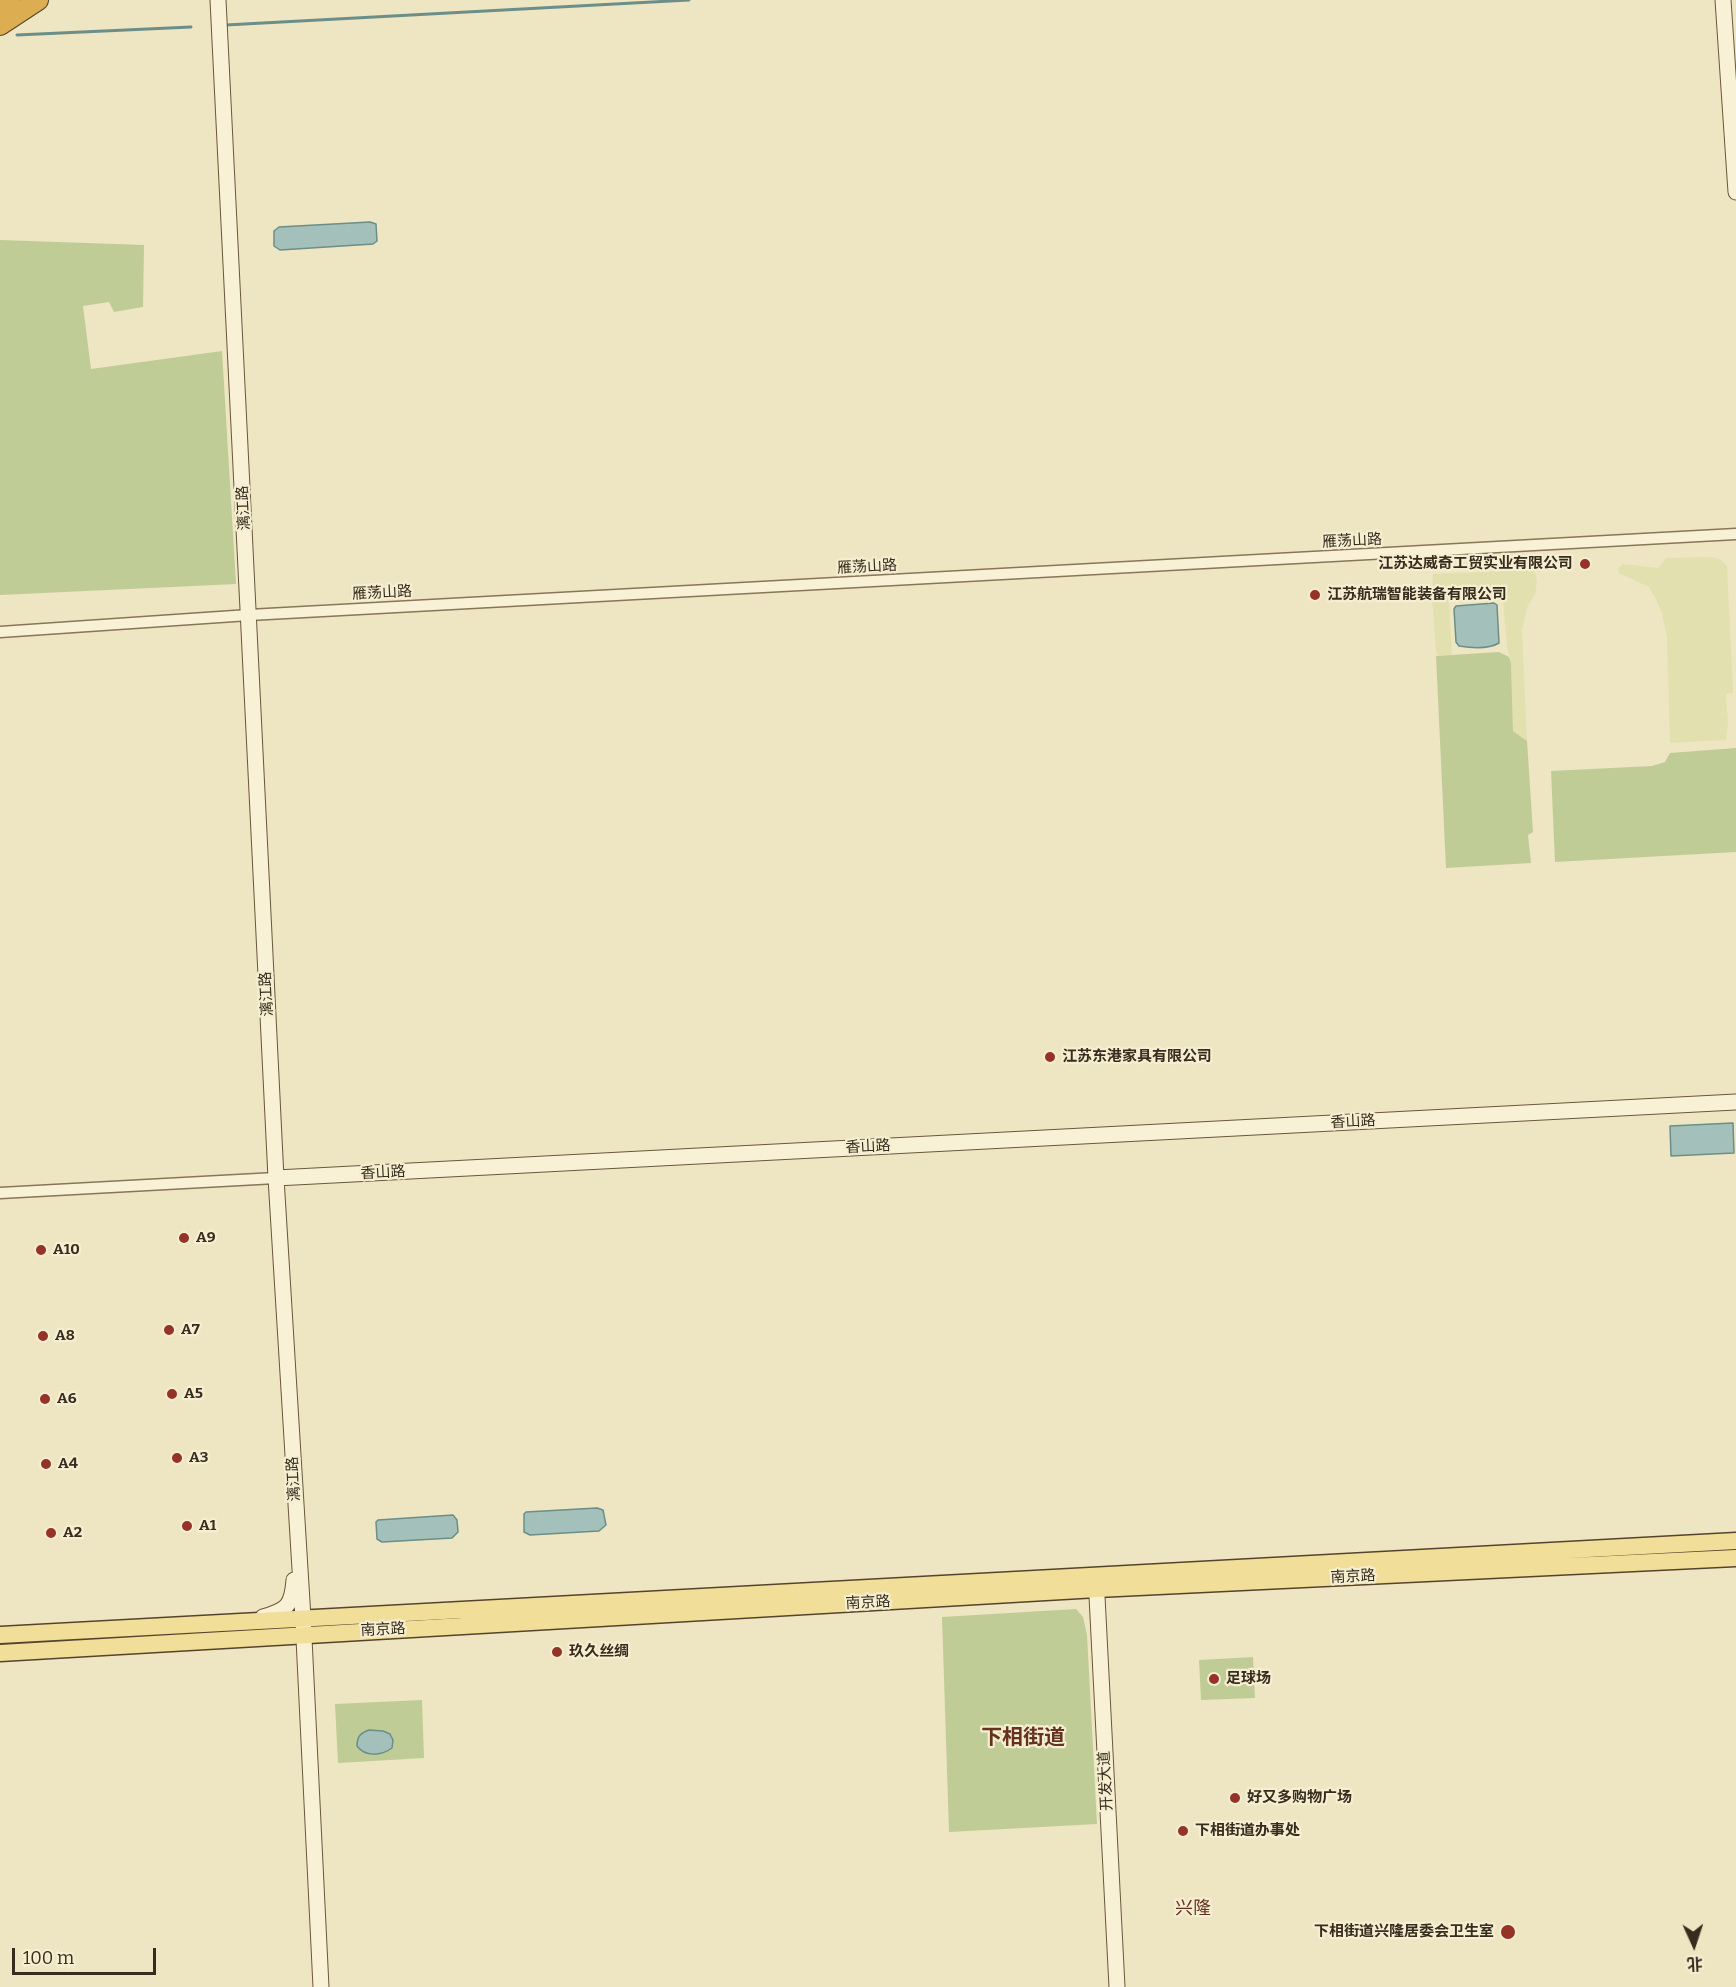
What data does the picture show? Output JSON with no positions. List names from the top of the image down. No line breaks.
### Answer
{"streets":{"main road":["南京路"],"street":["漓江路","雁荡山路","香山路","开发大道"]},"crossings":[["漓江路","雁荡山路"],["漓江路","香山路"],["漓江路","南京路"],["南京路","开发大道"]],"districts":["下相街道","兴隆"],"places":["江苏达威奇工贸实业有限公司","江苏航瑞智能装备有限公司","江苏东港家具有限公司","A9","A10","A7","A8","A5","A6","A3","A4","A1","A2","玖久丝绸","足球场","好又多购物广场","下相街道办事处","下相街道兴隆居委会卫生室"],"scale_bar":"100 m","north":"bottom"}
